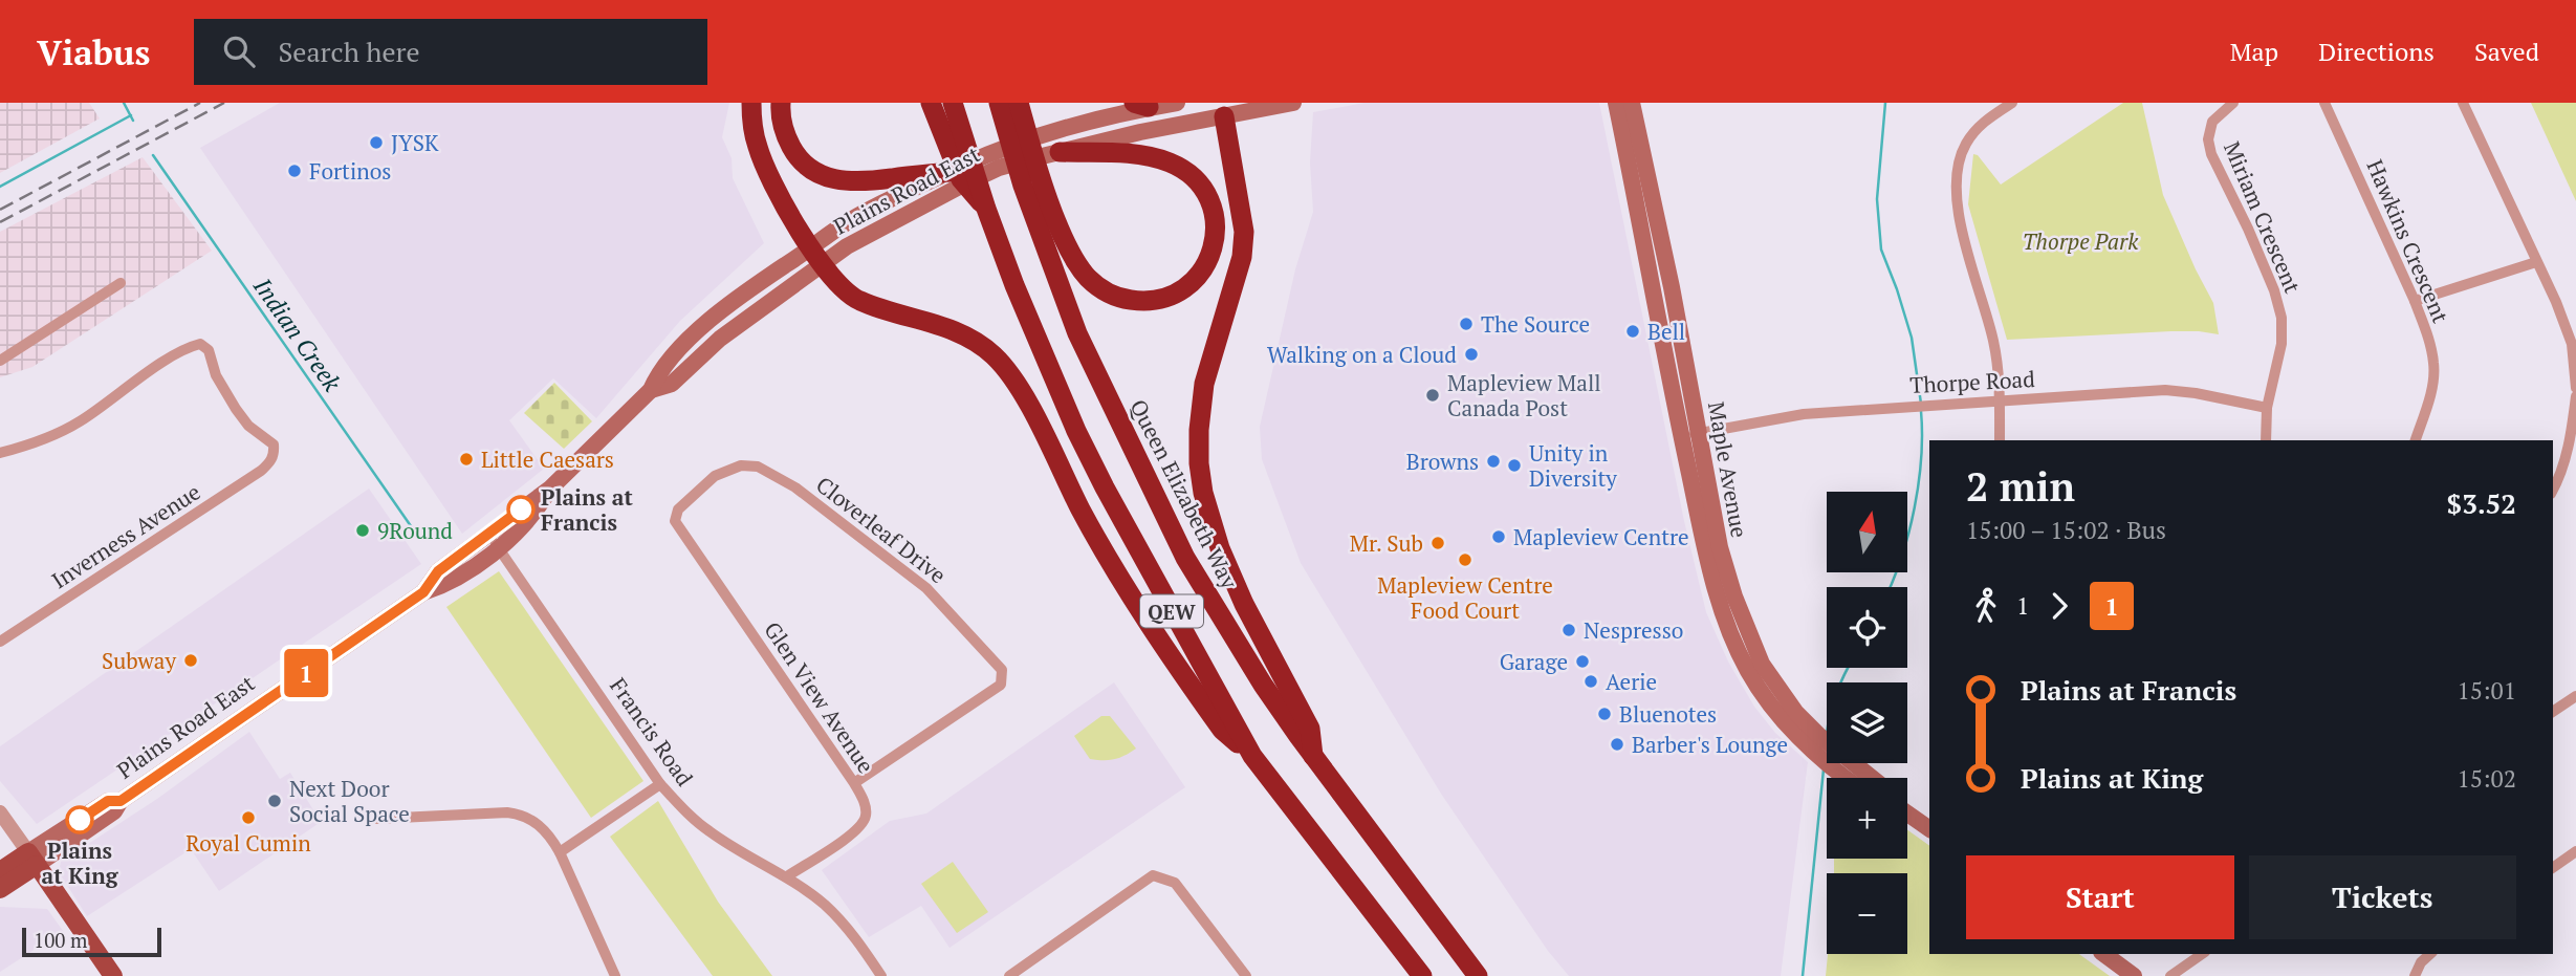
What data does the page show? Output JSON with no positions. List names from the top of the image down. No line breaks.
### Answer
{"streets":{"highway":["Queen Elizabeth Way","QEW"],"main road":["Plains Road East","Maple Avenue"],"street":["Miriam Crescent","Hawkins Crescent","Thorpe Road","Cloverleaf Drive","Inverness Avenue","Glen View Avenue","Francis Road"]},"crossings":[["Plains Road East","Francis Road"],["Miriam Crescent","Thorpe Road"],["Thorpe Road","Maple Avenue"],["Cloverleaf Drive","Glen View Avenue"],["Glen View Avenue","Francis Road"]],"water":["Indian Creek"],"parks":["Thorpe Park"],"places":["JYSK","Fortinos","The Source","Bell","Walking on a Cloud","Mapleview Mall Canada Post","Little Caesars","Browns","Unity in Diversity","Plains at Francis","9Round","Mapleview Centre","Mr. Sub","Mapleview Centre Food Court","Nespresso","Subway","Garage","Aerie","Bluenotes","Barber's Lounge","Next Door Social Space","Royal Cumin","Plains at King"],"lines":["bus line 1"],"scale_bar":"100 m","north":"top","page":{"header":"Viabus","search":"Search here","nav":["Map","Directions","Saved"],"on_map":"1","heading":["2 min","15:00 – 15:02 · Bus","$3.52"],"map_buttons":["+","−"],"legs":["1","1"],"list":[{"name":"Plains at Francis","value":"15:01"},{"name":"Plains at King","value":"15:02"}],"buttons":["Start","Tickets"],"scale":"100 m"}}
